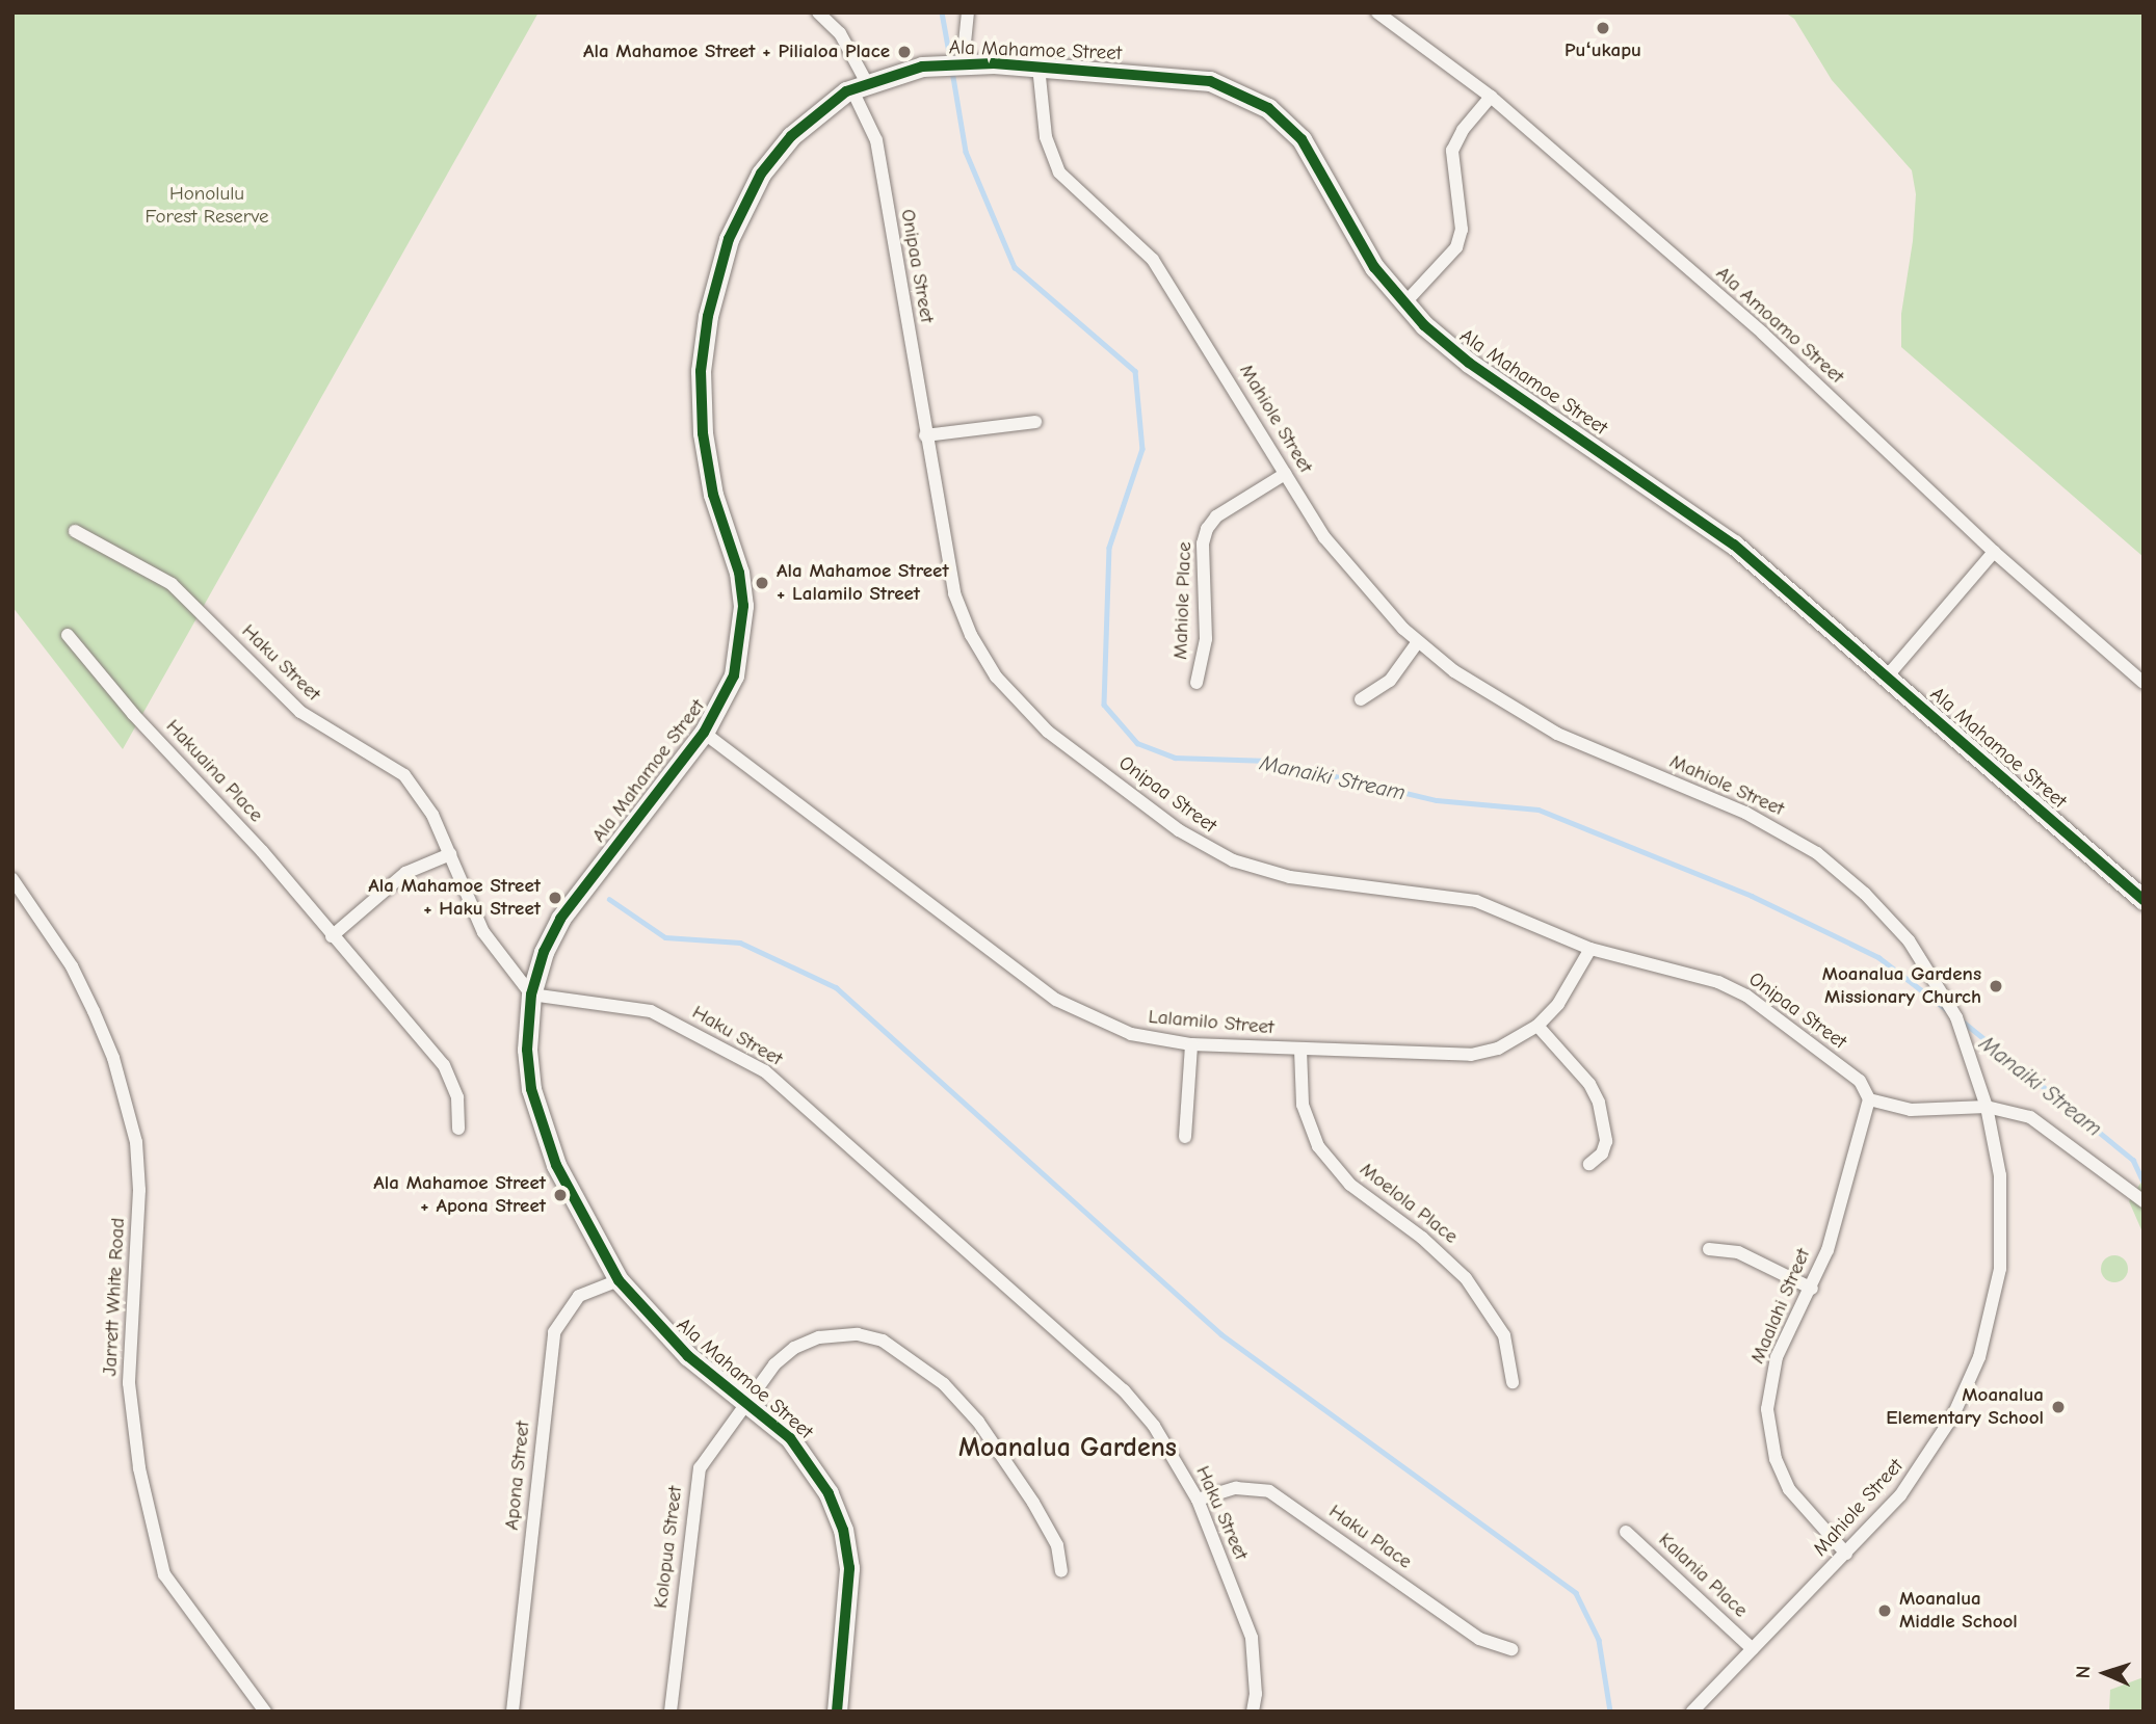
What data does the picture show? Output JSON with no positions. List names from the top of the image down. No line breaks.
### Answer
{"streets":{"street":["Ala Mahamoe Street","Onipaa Street","Ala Amoamo Street","Mahiole Street","Mahiole Place","Haku Street","Hakuaina Place","Lalamilo Street","Moelola Place","Jarrett White Road","Maalahi Street","Apona Street","Haku Place","Kolopua Street","Kalania Place"]},"crossings":[["Ala Mahamoe Street","Onipaa Street"],["Ala Mahamoe Street","Mahiole Street"],["Ala Mahamoe Street","Haku Street"],["Ala Mahamoe Street","Lalamilo Street"],["Ala Mahamoe Street","Apona Street"],["Ala Mahamoe Street","Kolopua Street"],["Onipaa Street","Lalamilo Street"],["Onipaa Street","Maalahi Street"],["Mahiole Street","Mahiole Place"],["Mahiole Street","Maalahi Street"],["Mahiole Street","Kalania Place"],["Haku Street","Haku Place"],["Lalamilo Street","Moelola Place"]],"districts":["Moanalua Gardens"],"water":["Manaiki Stream"],"parks":["Honolulu Forest Reserve"],"places":["Puʻukapu","Ala Mahamoe Street + Pilialoa Place","Ala Mahamoe Street + Lalamilo Street","Ala Mahamoe Street + Haku Street","Moanalua Gardens Missionary Church","Ala Mahamoe Street + Apona Street","Moanalua Elementary School","Moanalua Middle School"],"north":"left"}
